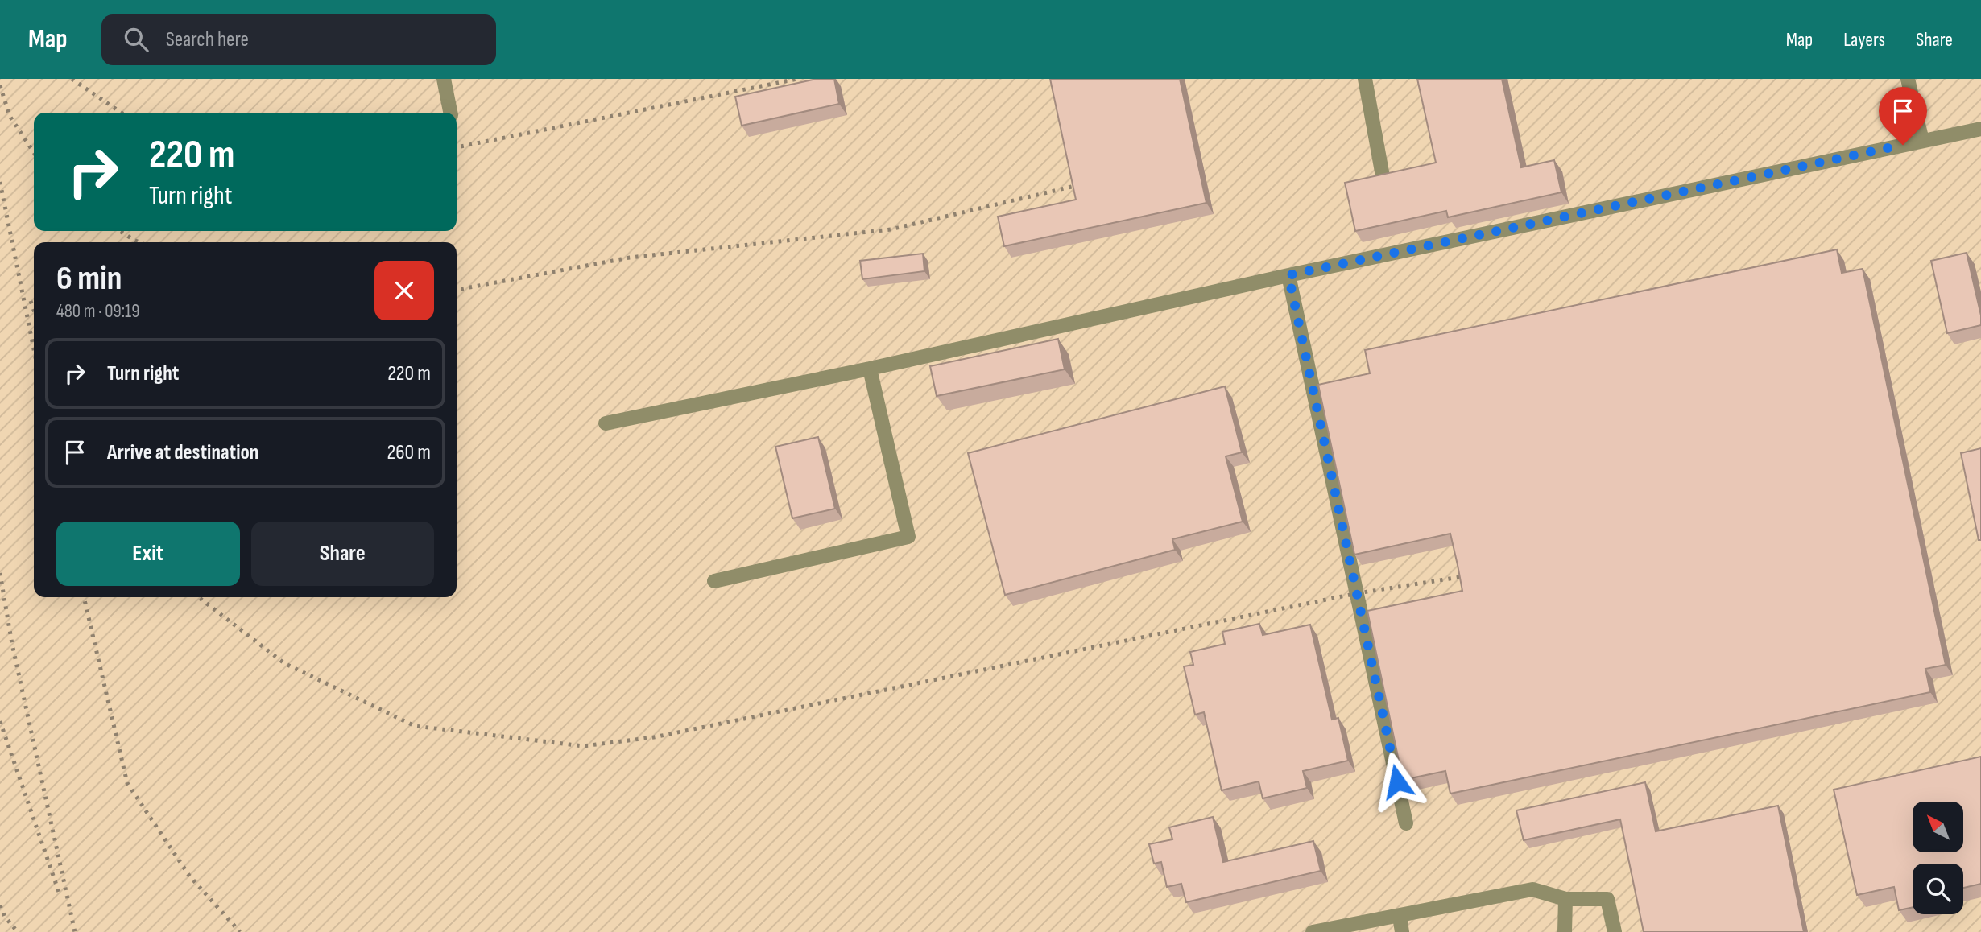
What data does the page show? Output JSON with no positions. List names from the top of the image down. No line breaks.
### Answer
{"north":"top left","page":{"header":"Map","search":"Search here","nav":["Map","Layers","Share"],"turn":["220 m","Turn right"],"heading":["6 min","480 m · 09:19"],"list":[{"name":"Turn right","value":"220 m"},{"name":"Arrive at destination","value":"260 m"}],"buttons":["Exit","Share"]}}
